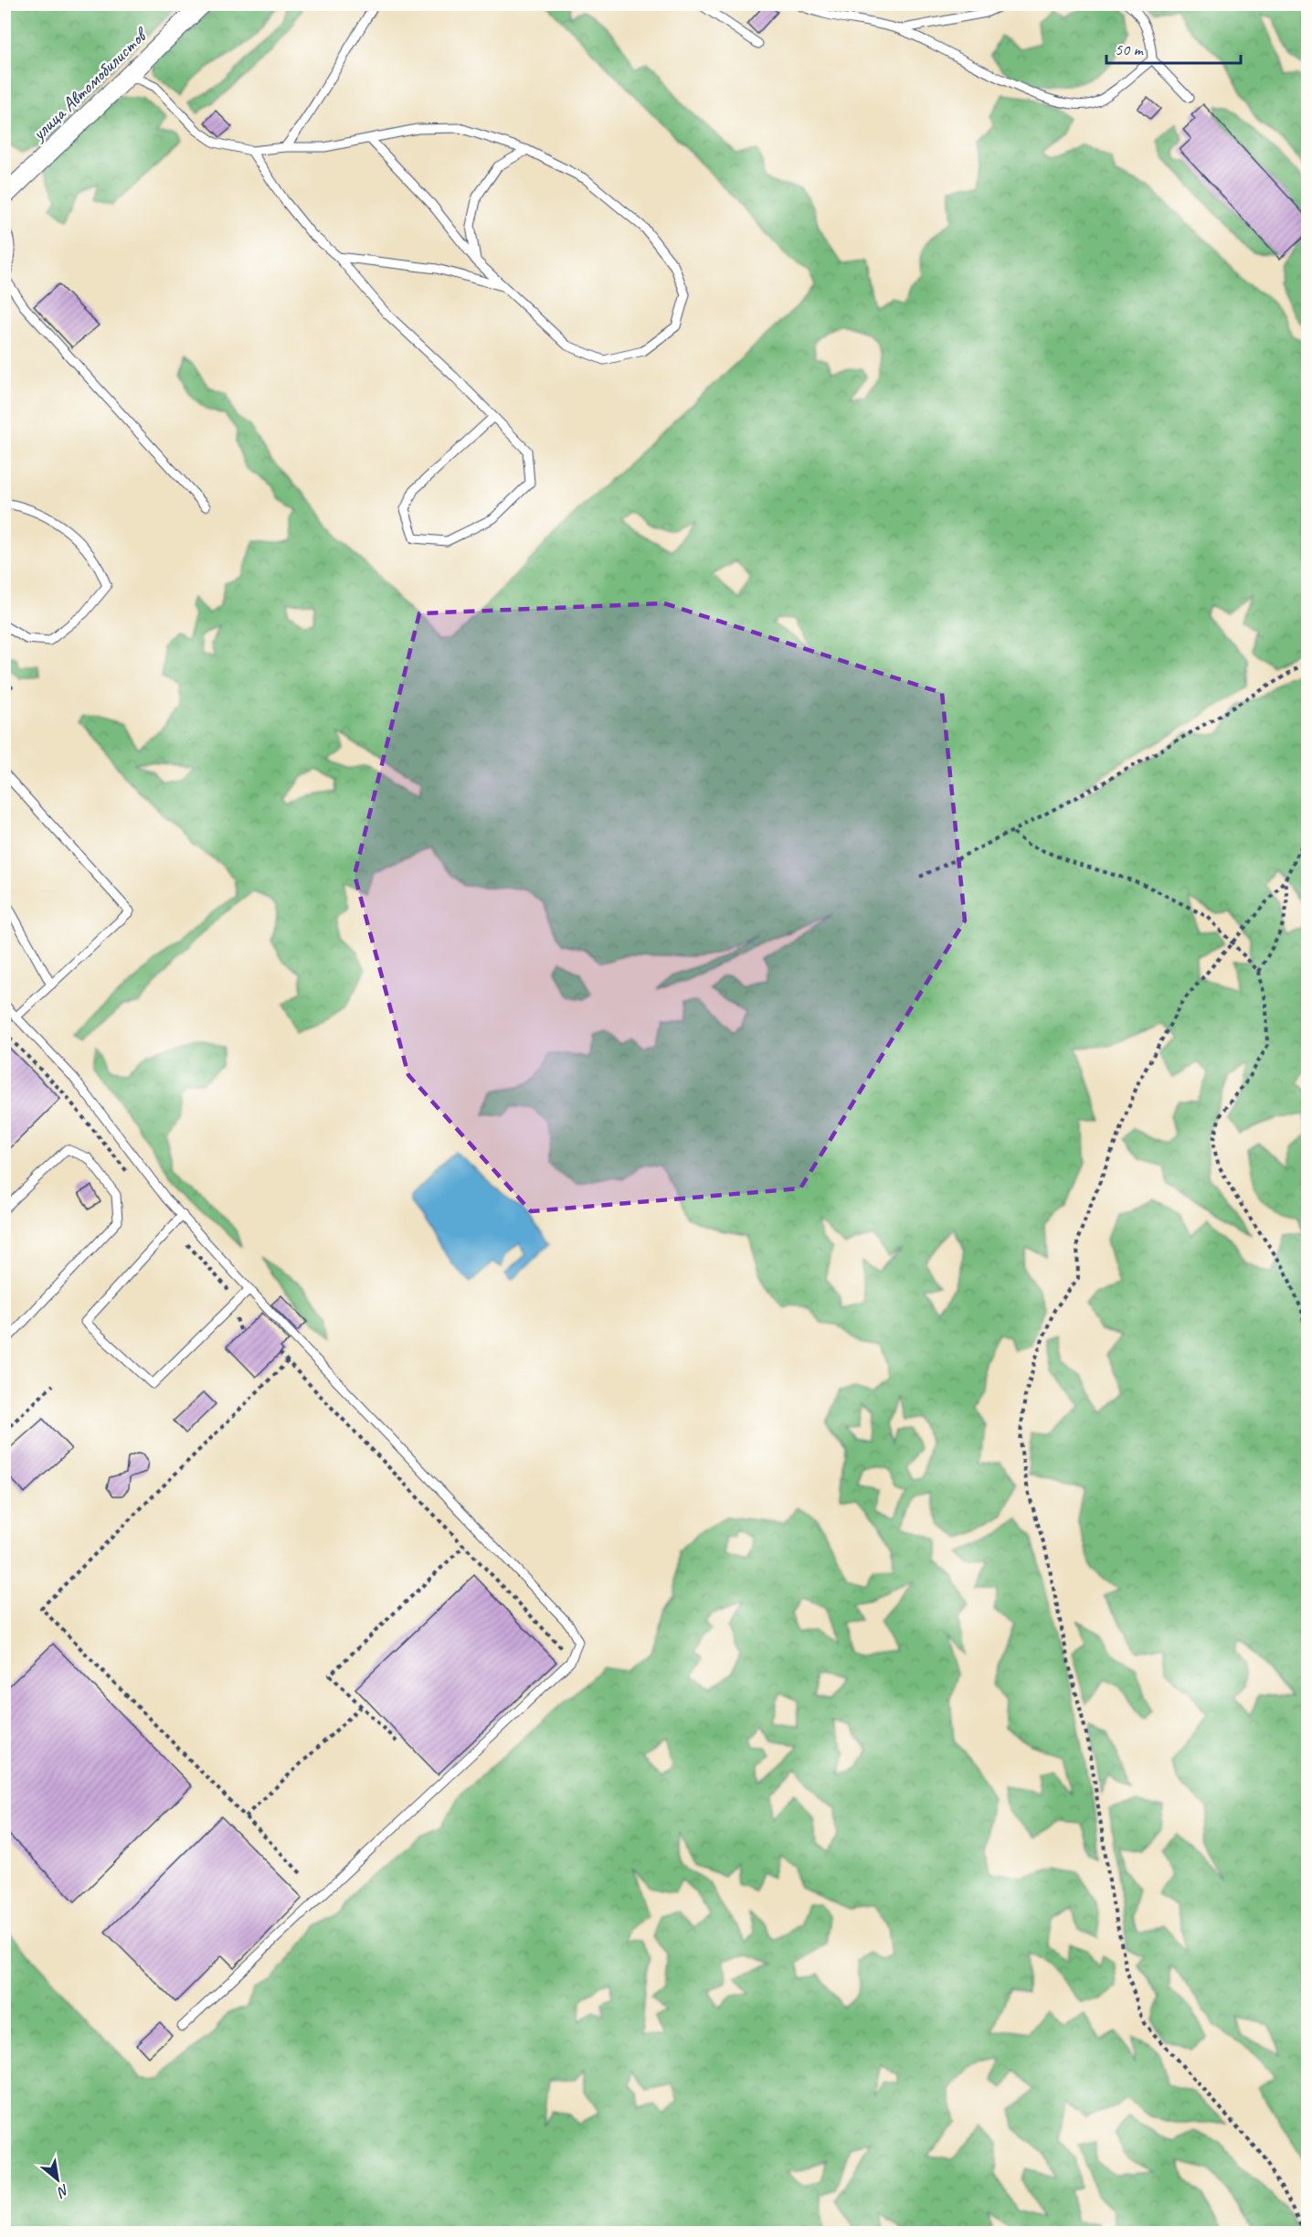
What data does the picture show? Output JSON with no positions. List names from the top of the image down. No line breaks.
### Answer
{"streets":{"street":["улица Автомобилистов"]},"scale_bar":"50 m","north":"bottom right"}
